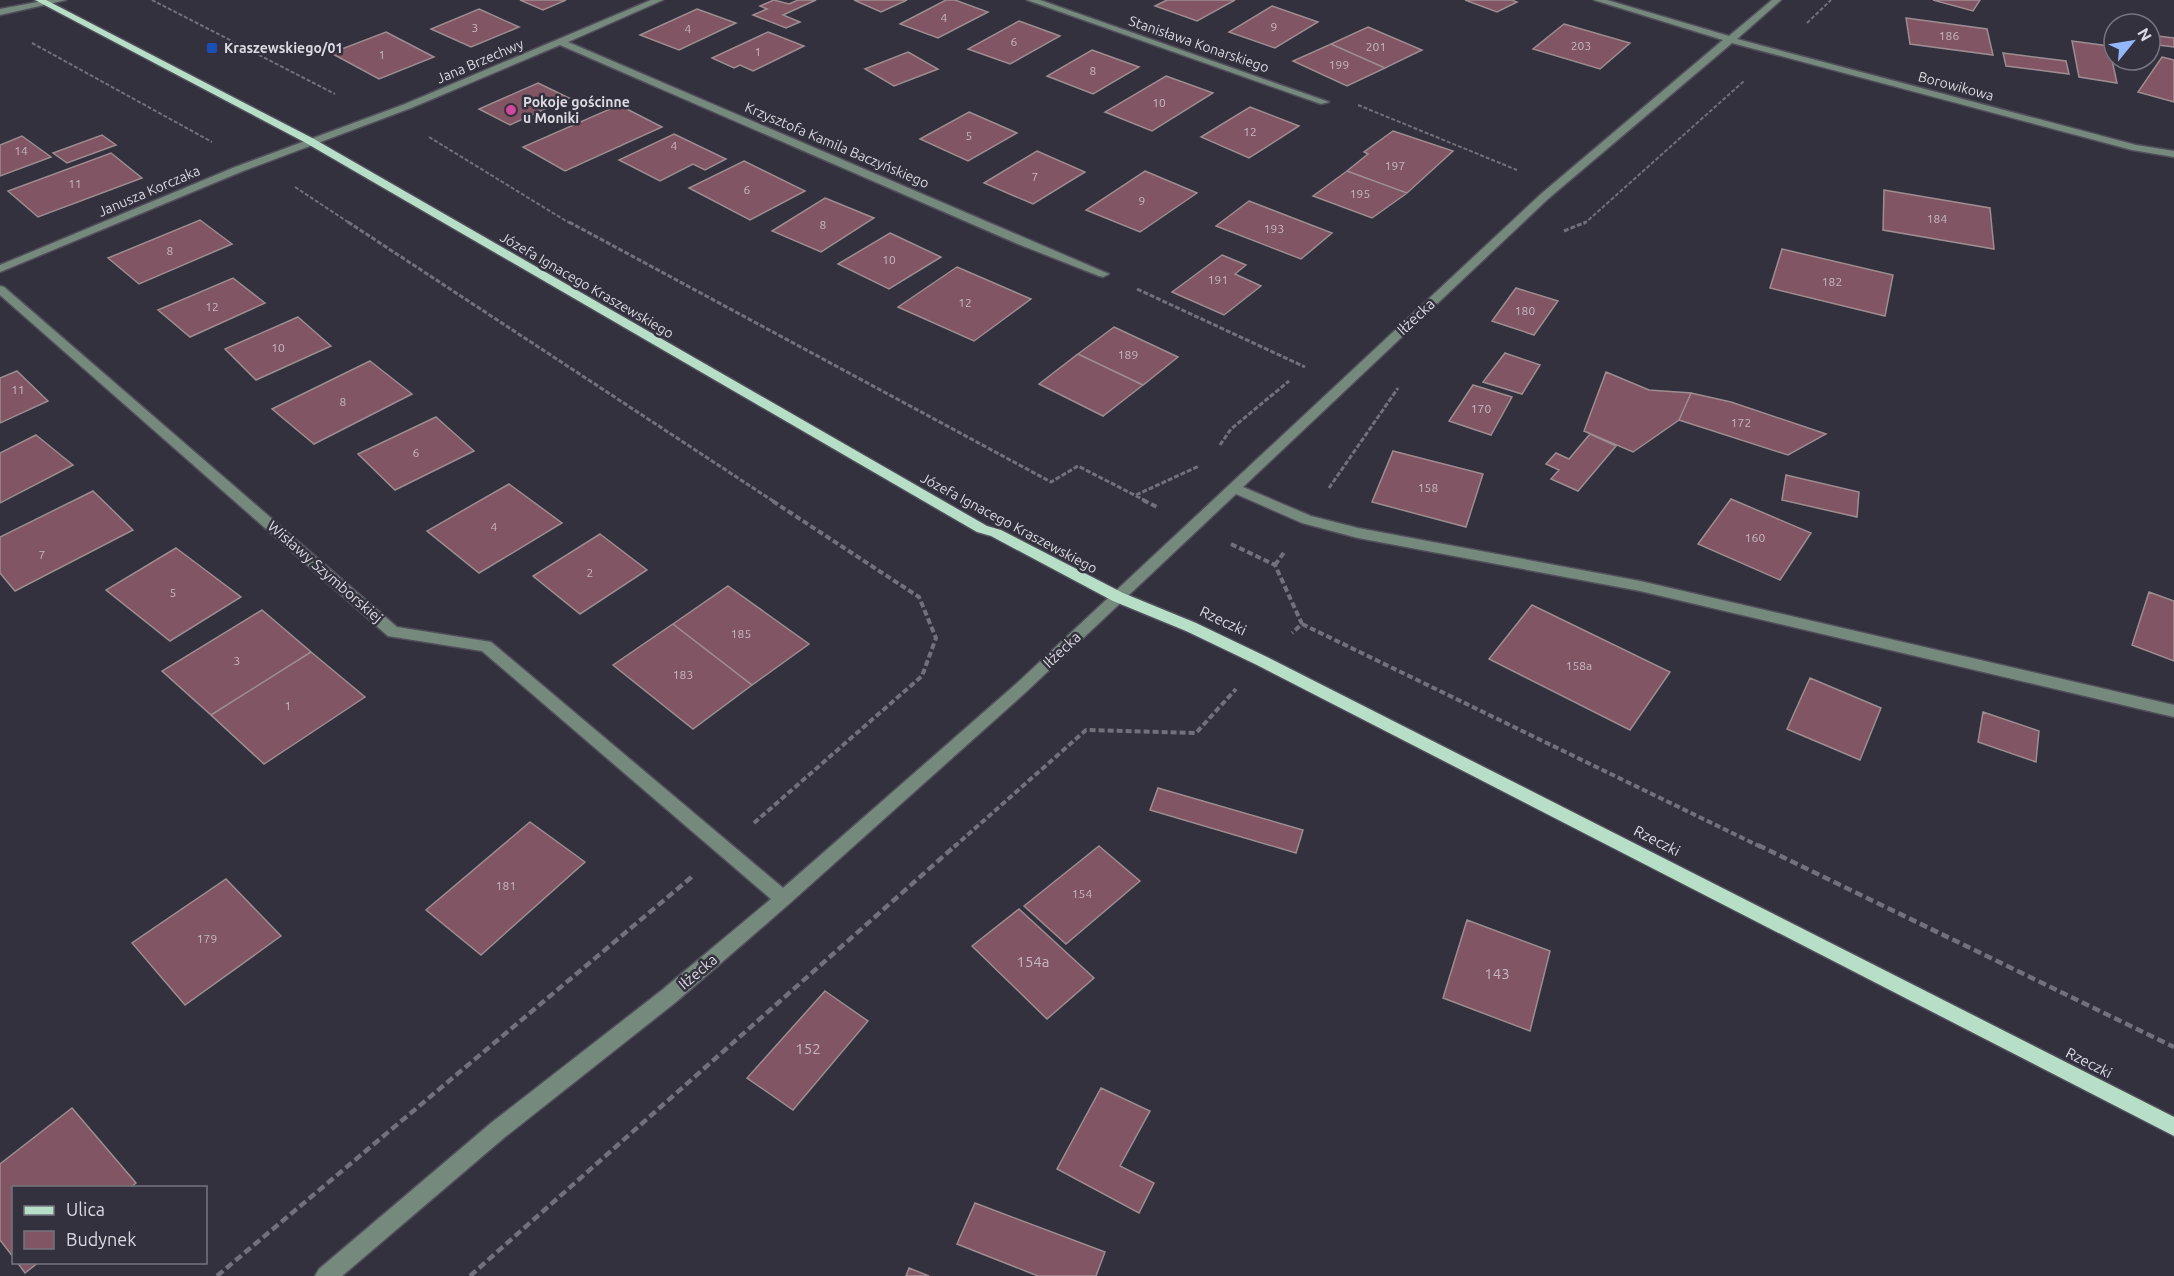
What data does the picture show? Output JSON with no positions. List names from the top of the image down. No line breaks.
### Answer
{"streets":{"main road":["Józefa Ignacego Kraszewskiego","Rzeczki"],"street":["Stanisława Konarskiego","Jana Brzechwy","Borowikowa","Krzysztofa Kamila Baczyńskiego","Janusza Korczaka","Iłżecka","Wisławy Szymborskiej"]},"crossings":[["Jana Brzechwy","Krzysztofa Kamila Baczyńskiego"],["Jana Brzechwy","Janusza Korczaka"],["Jana Brzechwy","Józefa Ignacego Kraszewskiego"],["Borowikowa","Iłżecka"],["Janusza Korczaka","Józefa Ignacego Kraszewskiego"],["Józefa Ignacego Kraszewskiego","Iłżecka"],["Józefa Ignacego Kraszewskiego","Rzeczki"],["Iłżecka","Wisławy Szymborskiej"],["Iłżecka","Rzeczki"]],"places":{"transit":["Kraszewskiego/01"],"other":["Pokoje gościnne u Moniki"]},"house_numbers":["4","9","3","4","186","6","203","201","1","1","199","8","10","12","5","4","14","197","7","11","6","195","9","184","8","193","8","10","191","182","12","12","180","10","189","11","8","170","172","6","158","4","160","7","2","5","185","3","158a","183","1","181","154","179","154a","143","152"],"legend":["Ulica","Budynek"],"north":"top right"}
